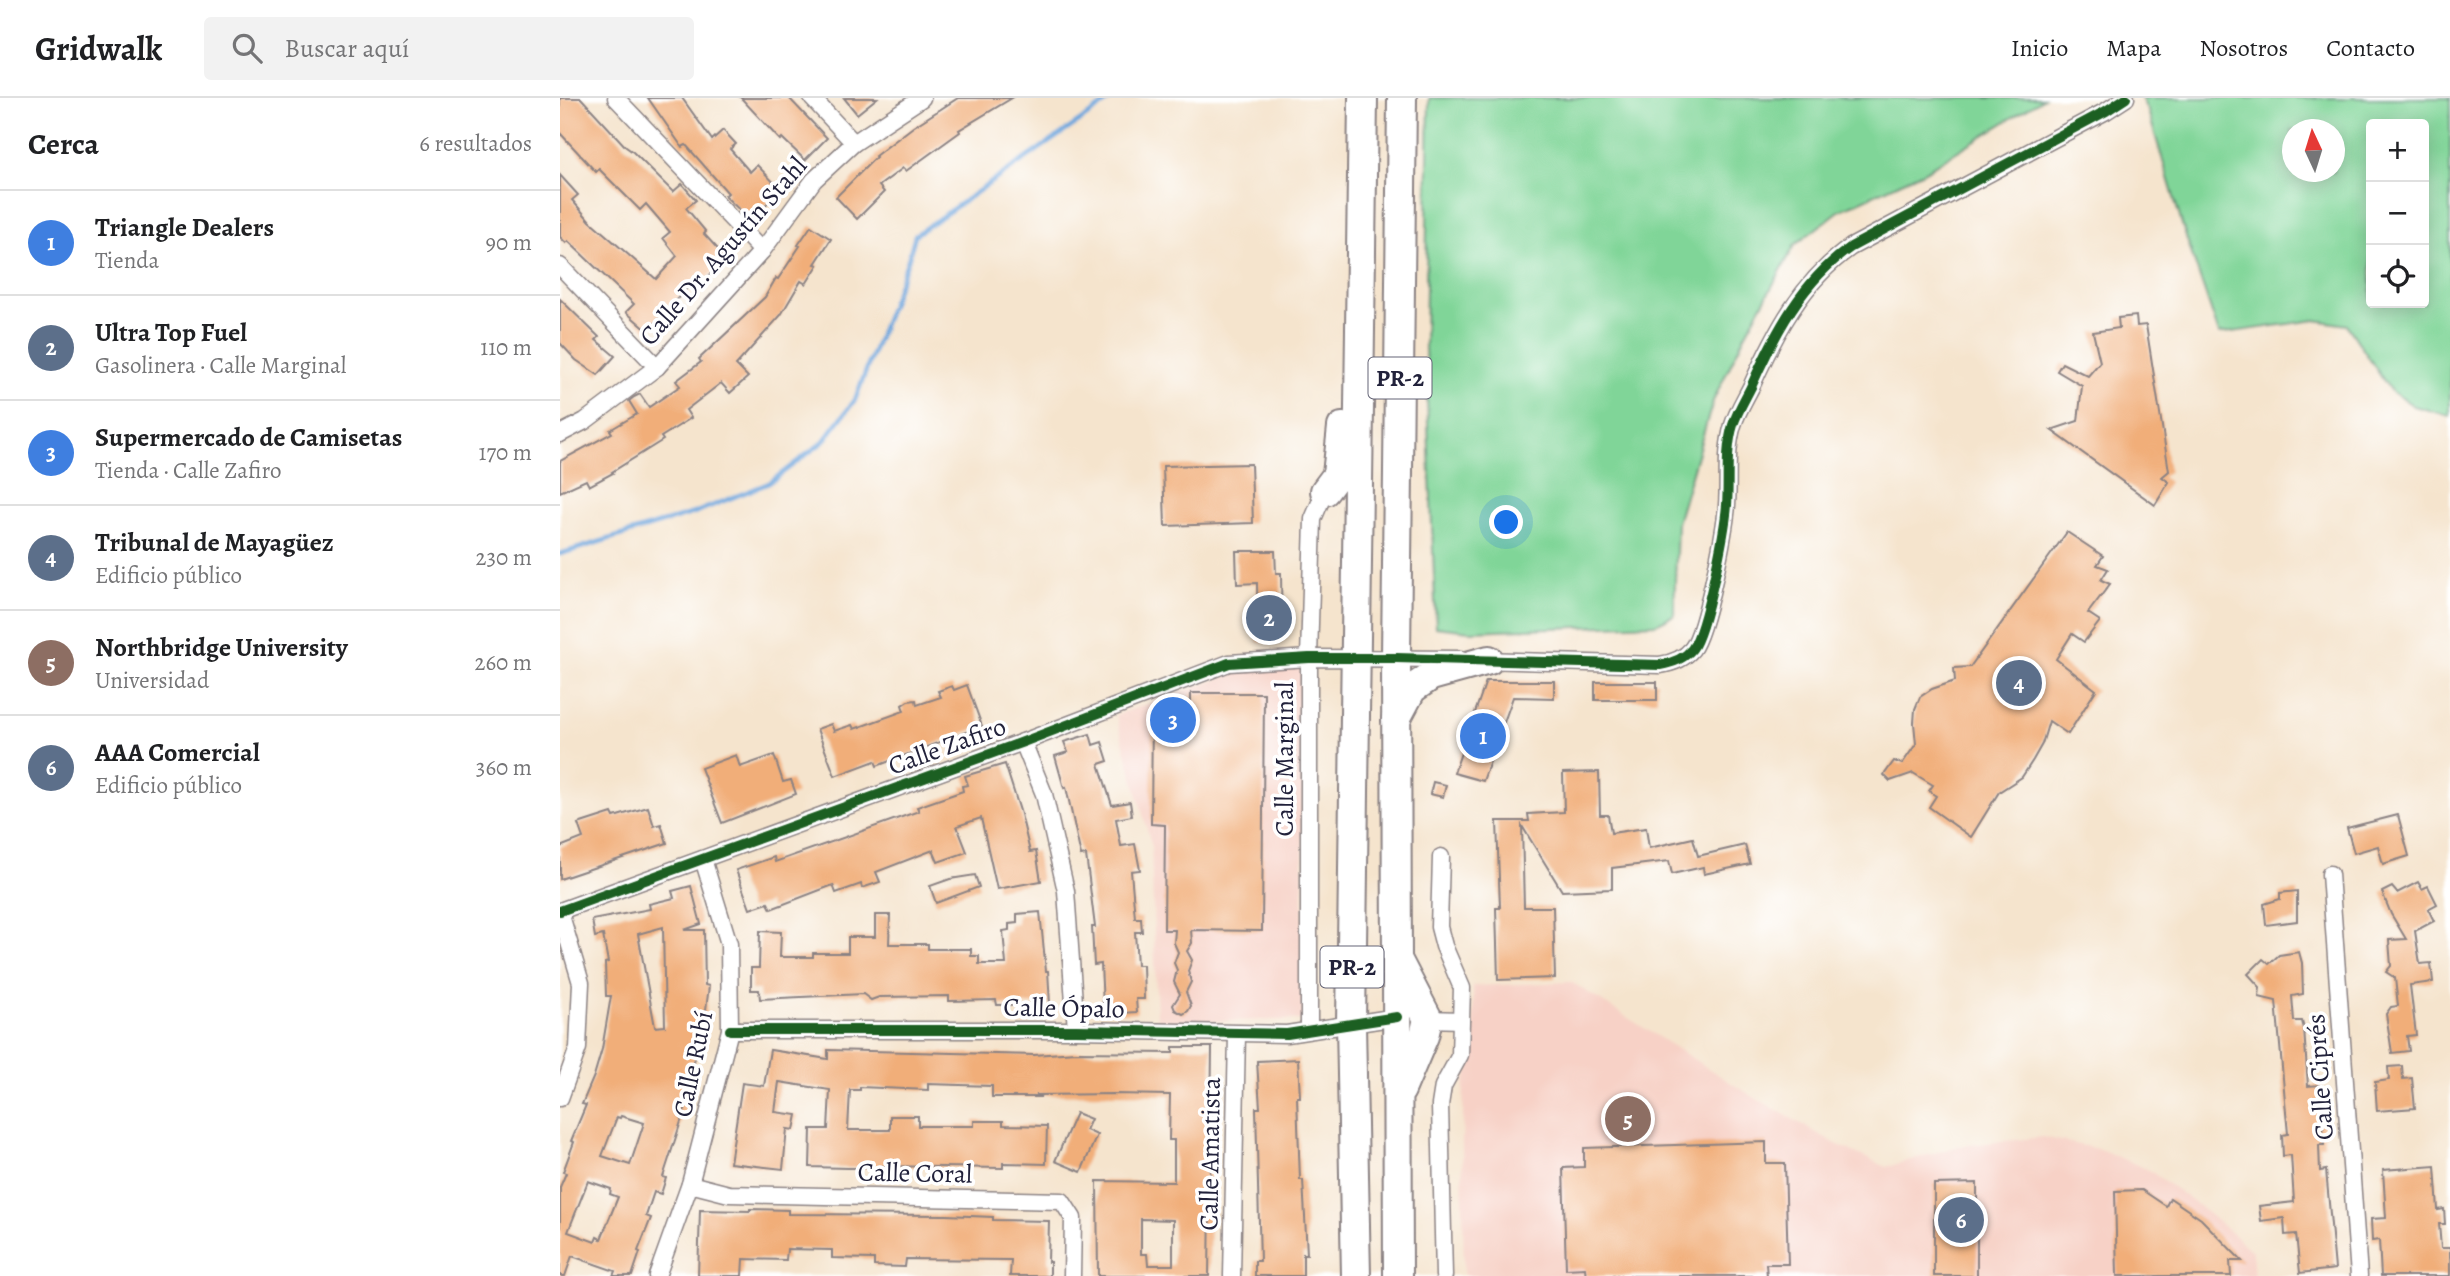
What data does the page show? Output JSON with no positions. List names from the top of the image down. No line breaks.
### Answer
{"streets":{"highway":["PR-2"],"street":["Calle Dr. Agustín Stahl","Calle Zafiro","Calle Marginal","Calle Ópalo","Calle Rubí","Calle Ciprés","Calle Amatista","Calle Coral"]},"crossings":[["PR-2","Calle Zafiro"],["PR-2","Calle Ópalo"],["Calle Zafiro","Calle Marginal"],["Calle Zafiro","Calle Rubí"],["Calle Marginal","Calle Ópalo"],["Calle Ópalo","Calle Rubí"],["Calle Ópalo","Calle Amatista"],["Calle Rubí","Calle Coral"]],"north":"top","page":{"header":"Gridwalk","search":"Buscar aquí","nav":["Inicio","Mapa","Nosotros","Contacto"],"heading":["Cerca","6 resultados"],"map_buttons":["+","−"],"list":[{"mark":"1","name":"Triangle Dealers","note":"Tienda","value":"90 m"},{"mark":"2","name":"Ultra Top Fuel","note":"Gasolinera · Calle Marginal","value":"110 m"},{"mark":"3","name":"Supermercado de Camisetas","note":"Tienda · Calle Zafiro","value":"170 m"},{"mark":"4","name":"Tribunal de Mayagüez","note":"Edificio público","value":"230 m"},{"mark":"5","name":"Northbridge University","note":"Universidad","value":"260 m"},{"mark":"6","name":"AAA Comercial","note":"Edificio público","value":"360 m"}],"pins":["2","4","3","1","5","6"]}}
